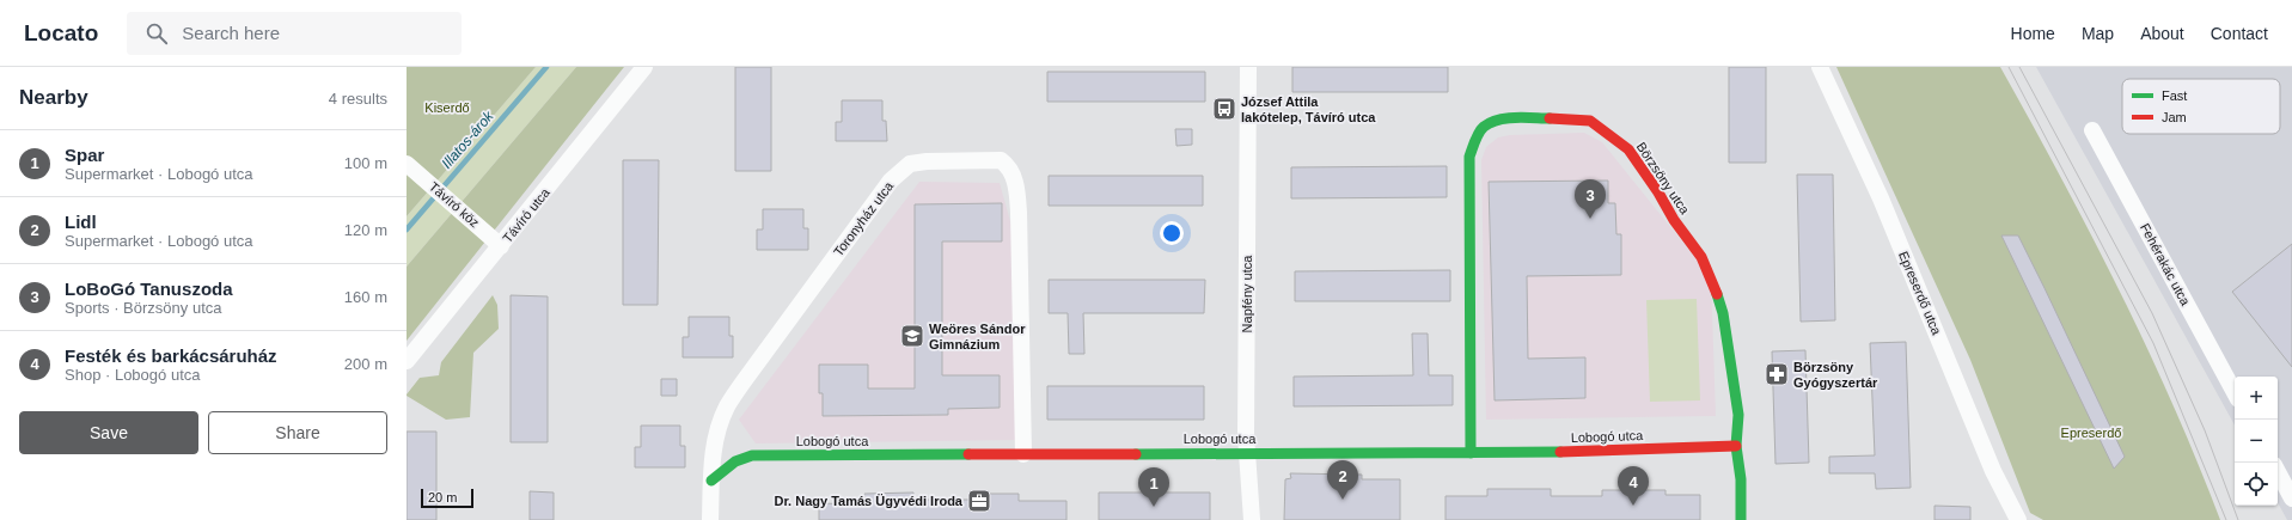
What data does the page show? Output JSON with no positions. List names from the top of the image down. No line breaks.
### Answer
{"streets":{"street":["Börzsöny utca","Távíró köz","Távíró utca","Toronyház utca","Fehérakác utca","Epreserdő utca","Napfény utca","Lobogó utca"]},"crossings":[["Börzsöny utca","Lobogó utca"],["Távíró köz","Távíró utca"],["Toronyház utca","Lobogó utca"],["Napfény utca","Lobogó utca"]],"water":["Illatos-árok"],"parks":["Kiserdő","Epreserdő"],"places":{"bus stop":["József Attila lakótelep, Távíró utca"],"school or university":["Weöres Sándor Gimnázium"],"pharmacy":["Börzsöny Gyógyszertár"],"office":["Dr. Nagy Tamás Ügyvédi Iroda"]},"legend":["Fast","Jam"],"scale_bar":"20 m","page":{"header":"Locato","search":"Search here","nav":["Home","Map","About","Contact"],"heading":["Nearby","4 results"],"list":[{"mark":"1","name":"Spar","note":"Supermarket · Lobogó utca","value":"100 m"},{"mark":"2","name":"Lidl","note":"Supermarket · Lobogó utca","value":"120 m"},{"mark":"3","name":"LoBoGó Tanuszoda","note":"Sports · Börzsöny utca","value":"160 m"},{"mark":"4","name":"Festék és barkácsáruház","note":"Shop · Lobogó utca","value":"200 m"}],"pins":["3","2","4","1"],"map_buttons":["+","−"],"buttons":["Save","Share"],"scale":"20 m"}}
